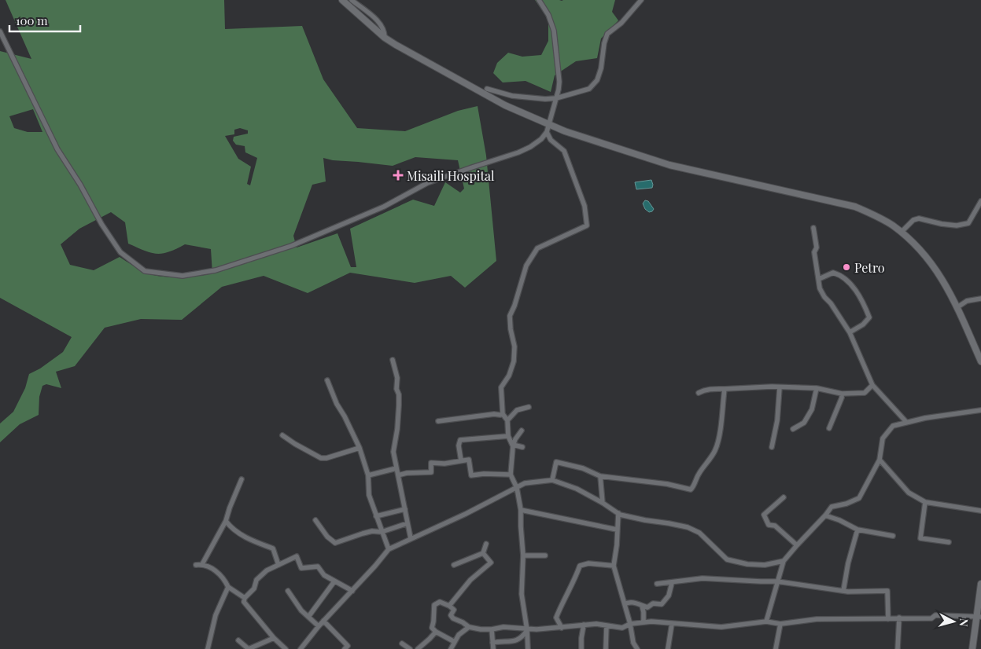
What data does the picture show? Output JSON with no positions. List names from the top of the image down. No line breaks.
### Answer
{"places":{"health":["Misaili Hospital"],"other":["Petro"]},"scale_bar":"100 m","north":"right"}
